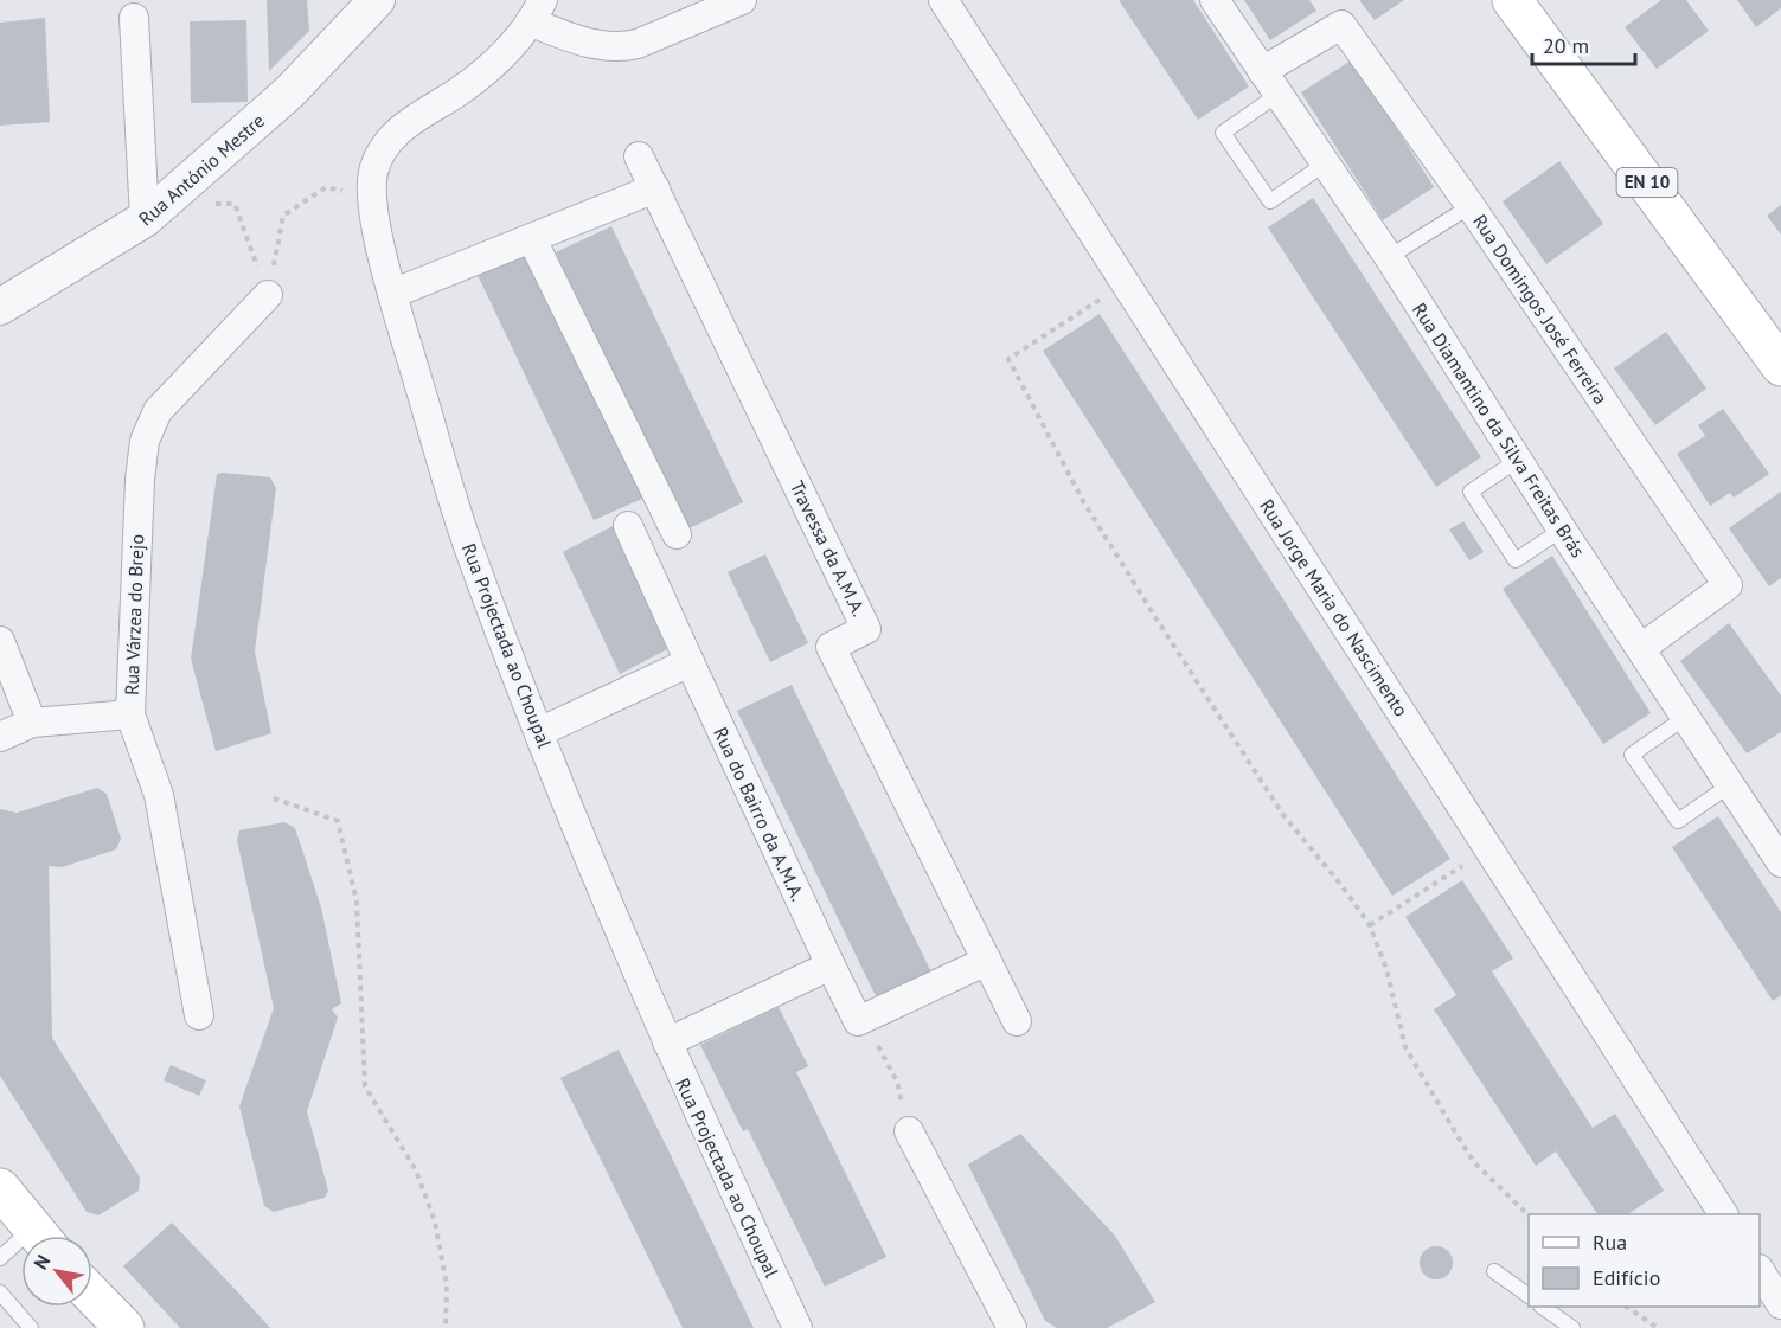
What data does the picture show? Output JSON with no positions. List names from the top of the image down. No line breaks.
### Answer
{"streets":{"main road":["EN 10"],"street":["Rua António Mestre","Rua Domingos José Ferreira","Rua Diamantino da Silva Freitas Brás","Travessa da A.M.A.","Rua Jorge Maria do Nascimento","Rua Várzea do Brejo","Rua Projectada ao Choupal","Rua do Bairro da A.M.A."]},"crossings":[["Rua Domingos José Ferreira","Rua Diamantino da Silva Freitas Brás"],["Travessa da A.M.A.","Rua do Bairro da A.M.A."]],"legend":["Rua","Edifício"],"scale_bar":"20 m","north":"top left"}
